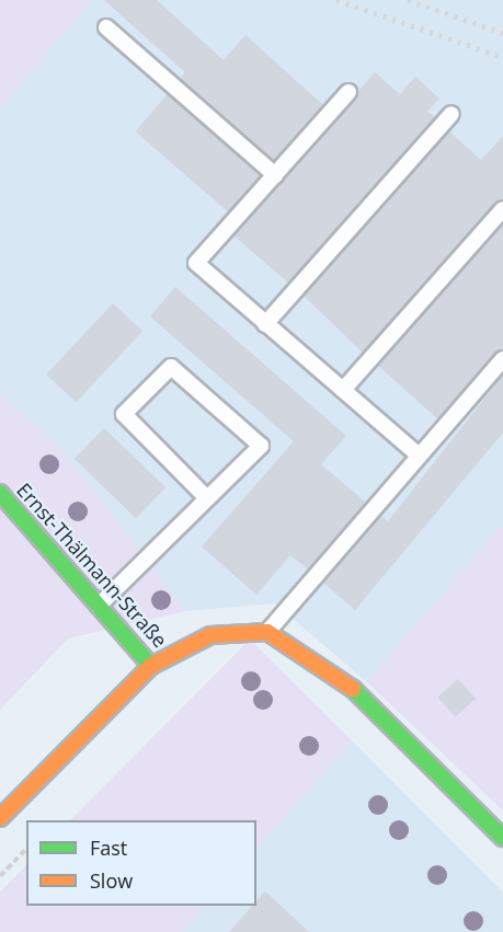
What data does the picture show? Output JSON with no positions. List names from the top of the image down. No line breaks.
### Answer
{"streets":{"street":["Ernst-Thälmann-Straße"]},"legend":["Fast","Slow"]}
